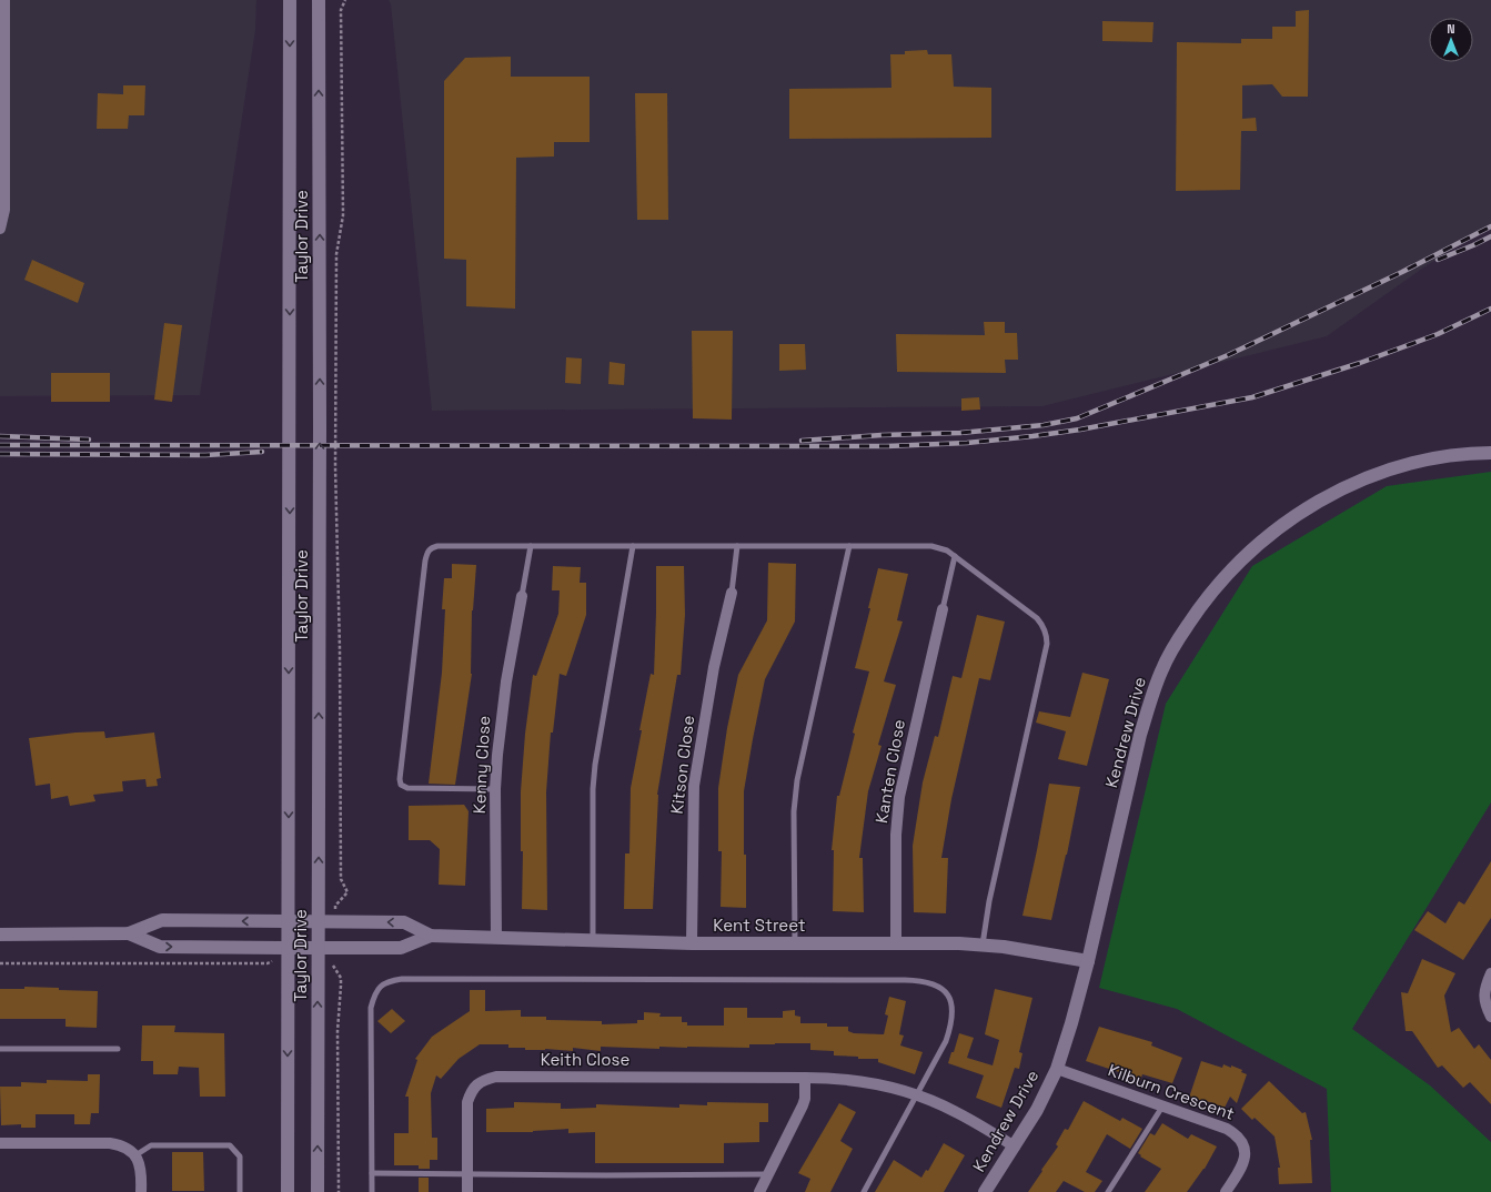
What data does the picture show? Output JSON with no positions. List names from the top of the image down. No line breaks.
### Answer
{"streets":{"street":["Taylor Drive","Kendrew Drive","Kenny Close","Kitson Close","Kanten Close","Kent Street","Keith Close","Kilburn Crescent"]},"crossings":[["Taylor Drive","Kent Street"],["Kendrew Drive","Kent Street"],["Kendrew Drive","Keith Close"],["Kendrew Drive","Kilburn Crescent"],["Kenny Close","Kent Street"],["Kitson Close","Kent Street"],["Kanten Close","Kent Street"]],"north":"top"}
